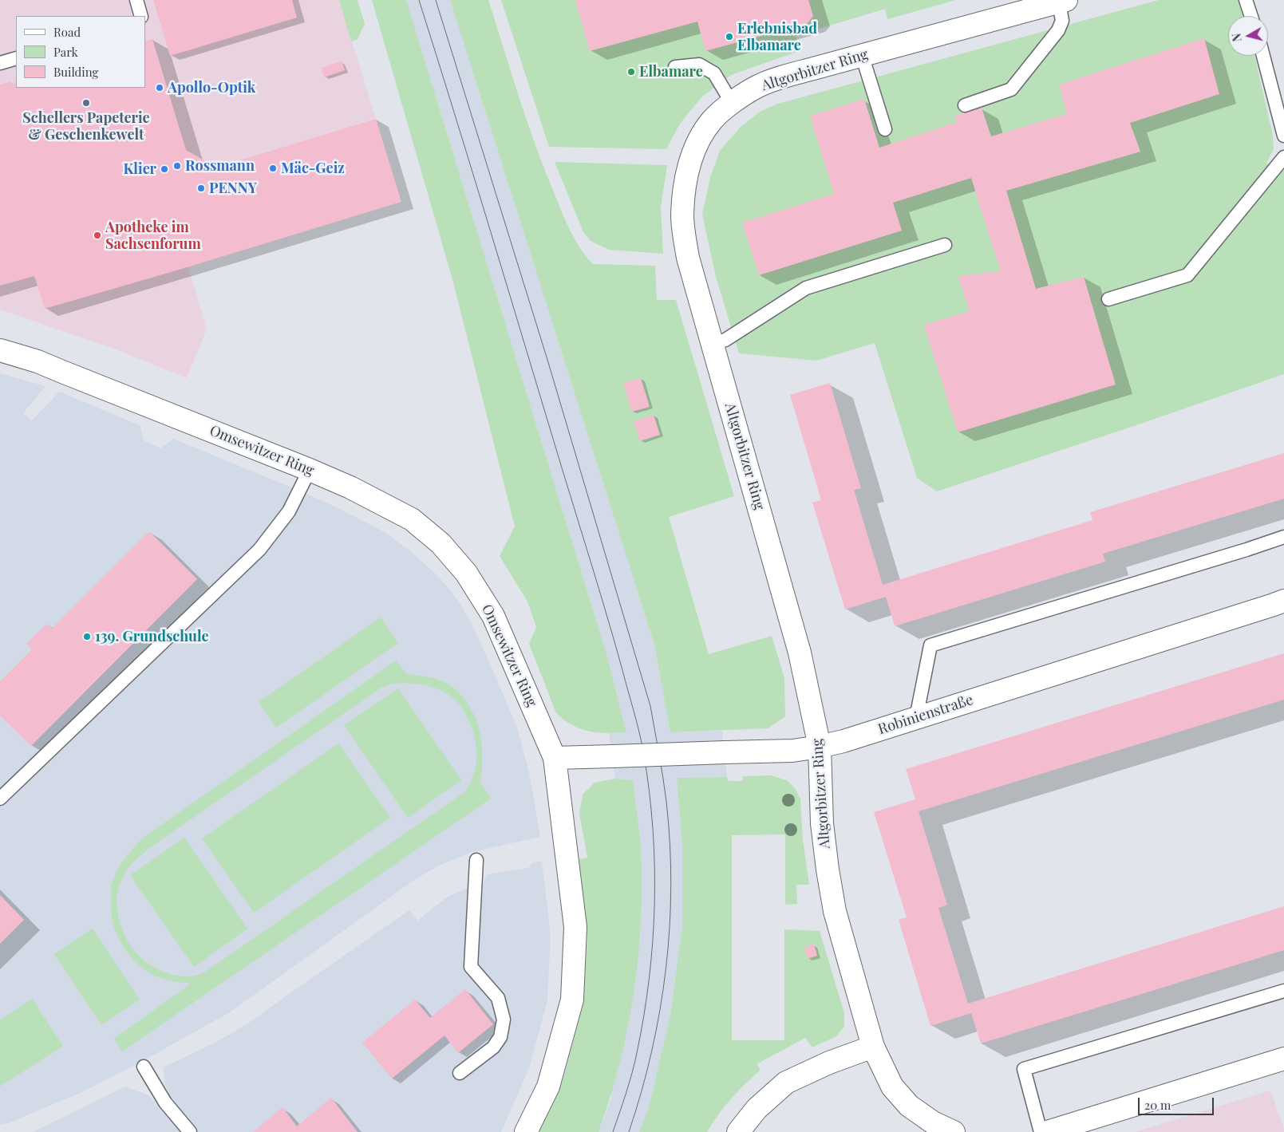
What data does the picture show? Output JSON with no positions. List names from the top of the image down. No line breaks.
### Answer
{"streets":{"street":["Altgorbitzer Ring","Omsewitzer Ring","Robinienstraße"]},"crossings":[["Altgorbitzer Ring","Robinienstraße"],["Omsewitzer Ring","Robinienstraße"]],"places":["Erlebnisbad Elbamare","Elbamare","Apollo-Optik","Schellers Papeterie & Geschenkewelt","Rossmann","Mäc-Geiz","Klier","PENNY","Apotheke im Sachsenforum","139. Grundschule"],"legend":["Road","Park","Building"],"scale_bar":"20 m","north":"left"}
